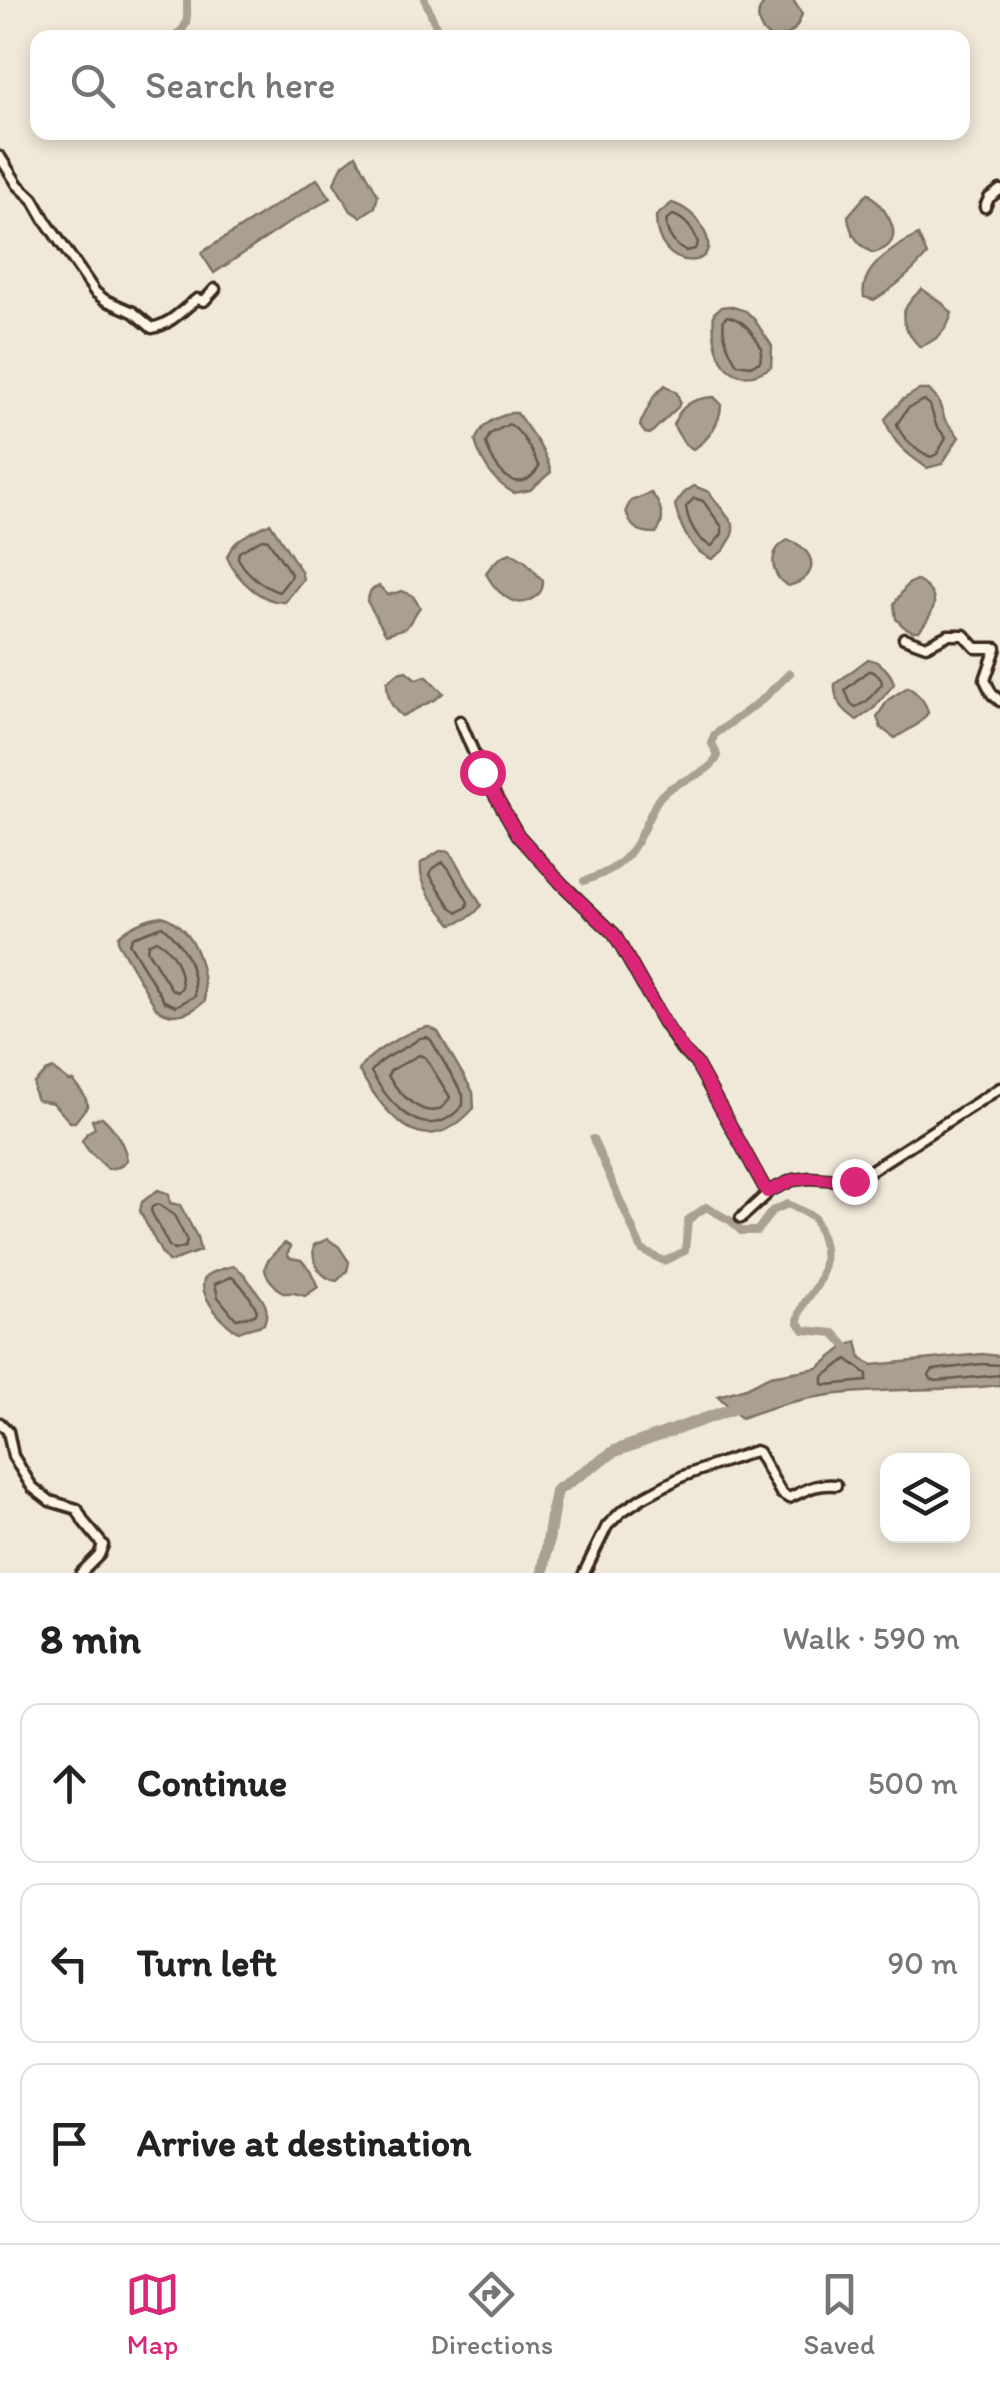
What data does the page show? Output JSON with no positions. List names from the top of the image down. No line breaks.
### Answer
{"page":{"search":"Search here","heading":["8 min","Walk · 590 m"],"list":[["Continue","500 m"],["Turn left","90 m"],"Arrive at destination"],"nav":["Map","Directions","Saved"]}}
